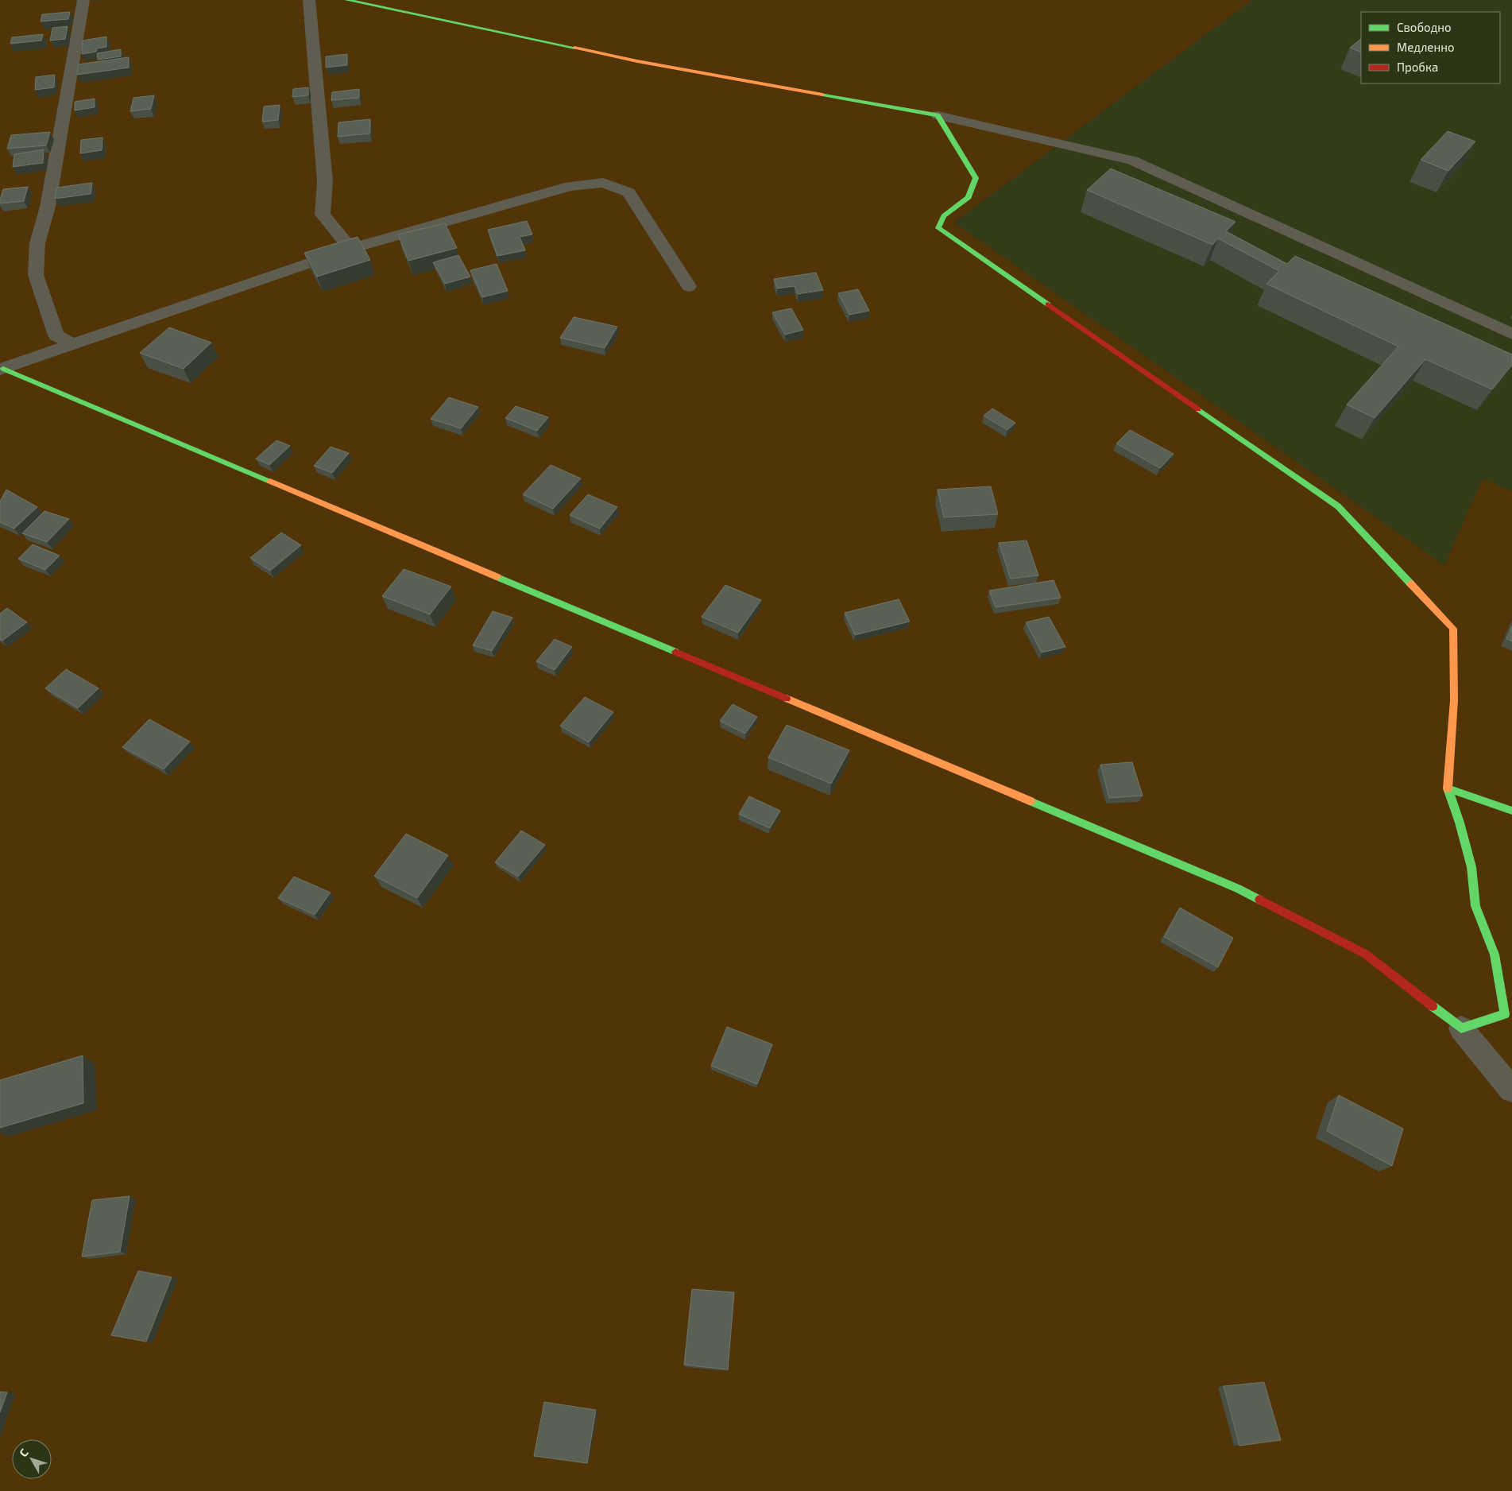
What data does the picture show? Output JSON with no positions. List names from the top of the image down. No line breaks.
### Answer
{"legend":["Свободно","Медленно","Пробка"],"north":"top left"}
